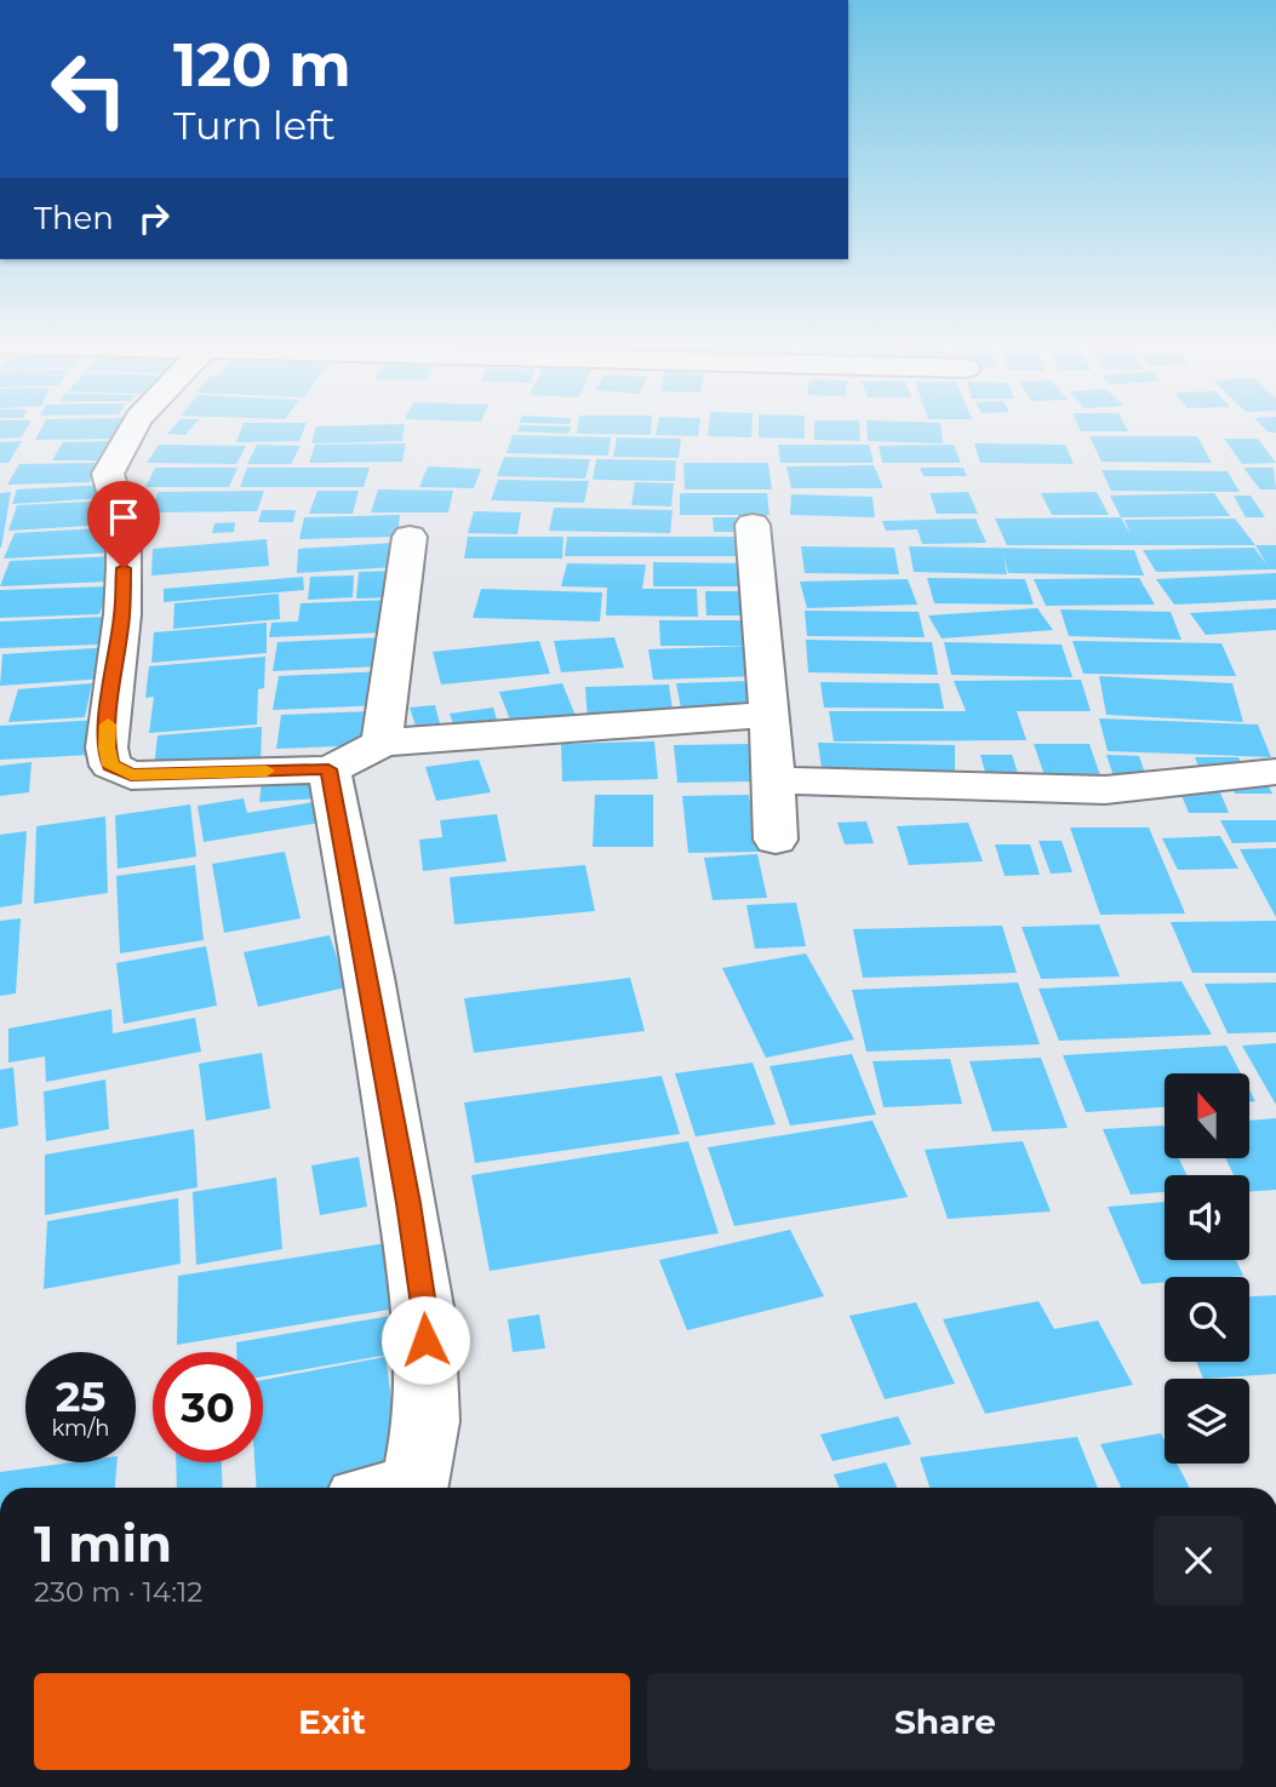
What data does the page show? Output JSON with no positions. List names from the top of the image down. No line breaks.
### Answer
{"north":"top","page":{"turn":["120 m","Turn left"],"then":"Then","speed":"25 km/h","limit":"30","heading":["1 min","230 m · 14:12"],"buttons":["Exit","Share"]}}
